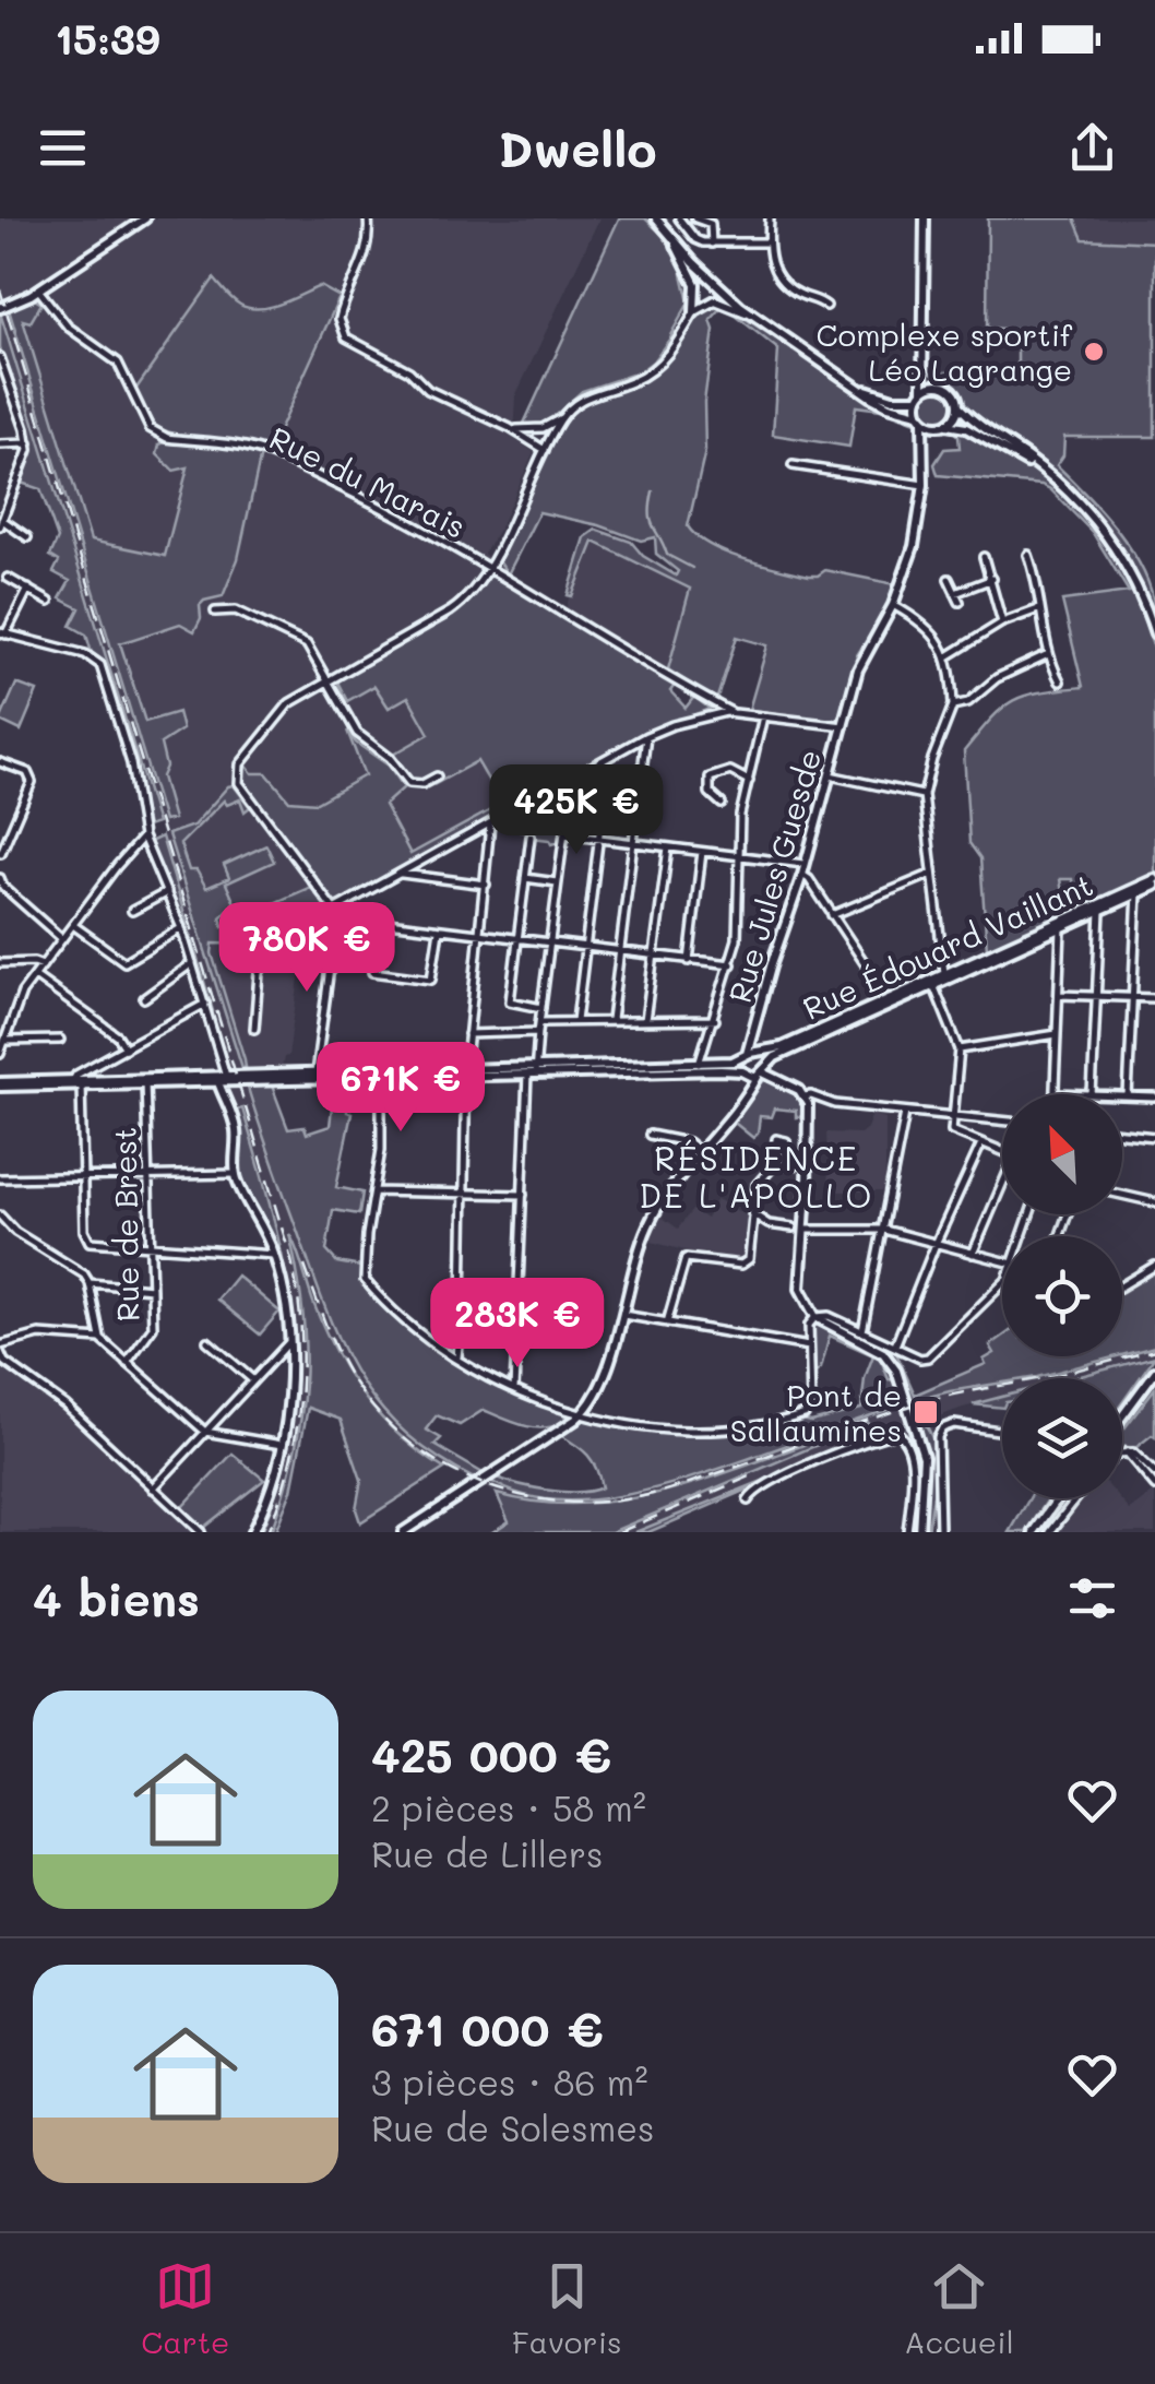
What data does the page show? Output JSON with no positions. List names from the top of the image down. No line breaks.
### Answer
{"streets":{"main road":["Rue Jules Guesde","Rue Édouard Vaillant"],"street":["Rue du Marais","Rue de Brest"]},"crossings":[["Rue Jules Guesde","Rue Édouard Vaillant"]],"districts":["RÉSIDENCE DE L'APOLLO"],"places":{"other":["Complexe sportif Léo Lagrange"],"transit":["Pont de Sallaumines"]},"north":"top left","page":{"status":"15:39","header":"Dwello","price":["425K €","780K €","671K €","283K €"],"heading":"4 biens","list":[{"name":"425 000 €","note":"2 pièces · 58 m² · Rue de Lillers"},{"name":"671 000 €","note":"3 pièces · 86 m² · Rue de Solesmes"}],"tabs":["Carte","Favoris","Accueil"]}}
